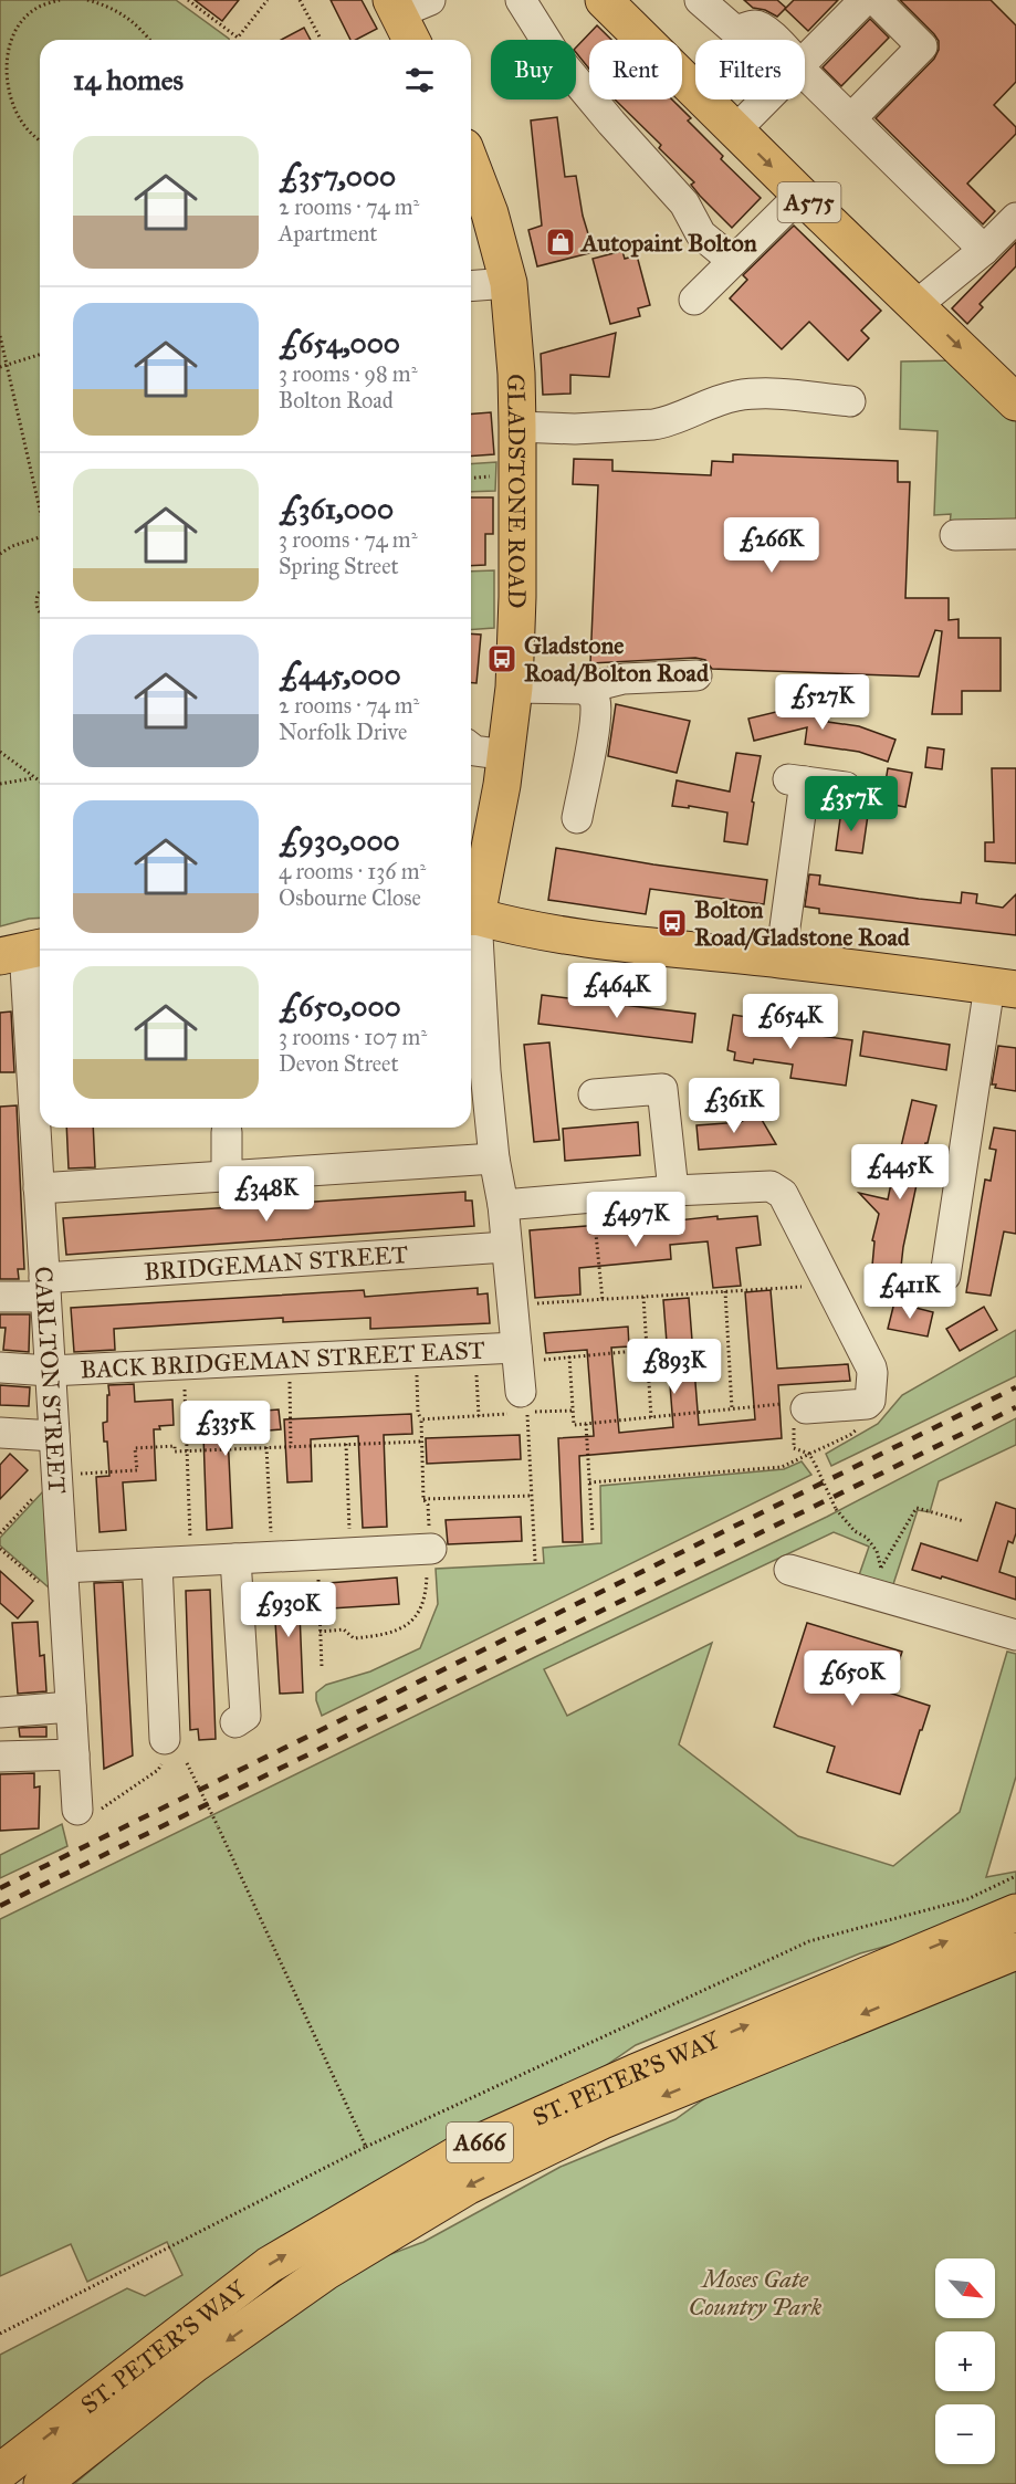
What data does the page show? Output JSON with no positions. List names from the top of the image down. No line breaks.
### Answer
{"streets":{"main road":["A575","GLADSTONE ROAD","ST. PETER'S WAY","A666"],"street":["BRIDGEMAN STREET","BACK BRIDGEMAN STREET EAST","CARLTON STREET"]},"crossings":[["BRIDGEMAN STREET","CARLTON STREET"],["BACK BRIDGEMAN STREET EAST","CARLTON STREET"]],"parks":["Moses Gate Country Park"],"places":{"shop":["Autopaint Bolton"],"bus stop":["Gladstone Road/Bolton Road","Bolton Road/Gladstone Road"]},"north":"bottom right","page":{"chip":["Buy","Rent","Filters"],"heading":"14 homes","list":[{"name":"£357,000","note":"2 rooms · 74 m² · Apartment"},{"name":"£654,000","note":"3 rooms · 98 m² · Bolton Road"},{"name":"£361,000","note":"3 rooms · 74 m² · Spring Street"},{"name":"£445,000","note":"2 rooms · 74 m² · Norfolk Drive"},{"name":"£930,000","note":"4 rooms · 136 m² · Osbourne Close"},{"name":"£650,000","note":"3 rooms · 107 m² · Devon Street"}],"price":["£266K","£527K","£357K","£464K","£654K","£361K","£445K","£348K","£497K","£411K","£893K","£335K","£930K","£650K"],"map_buttons":["+","−"]}}
